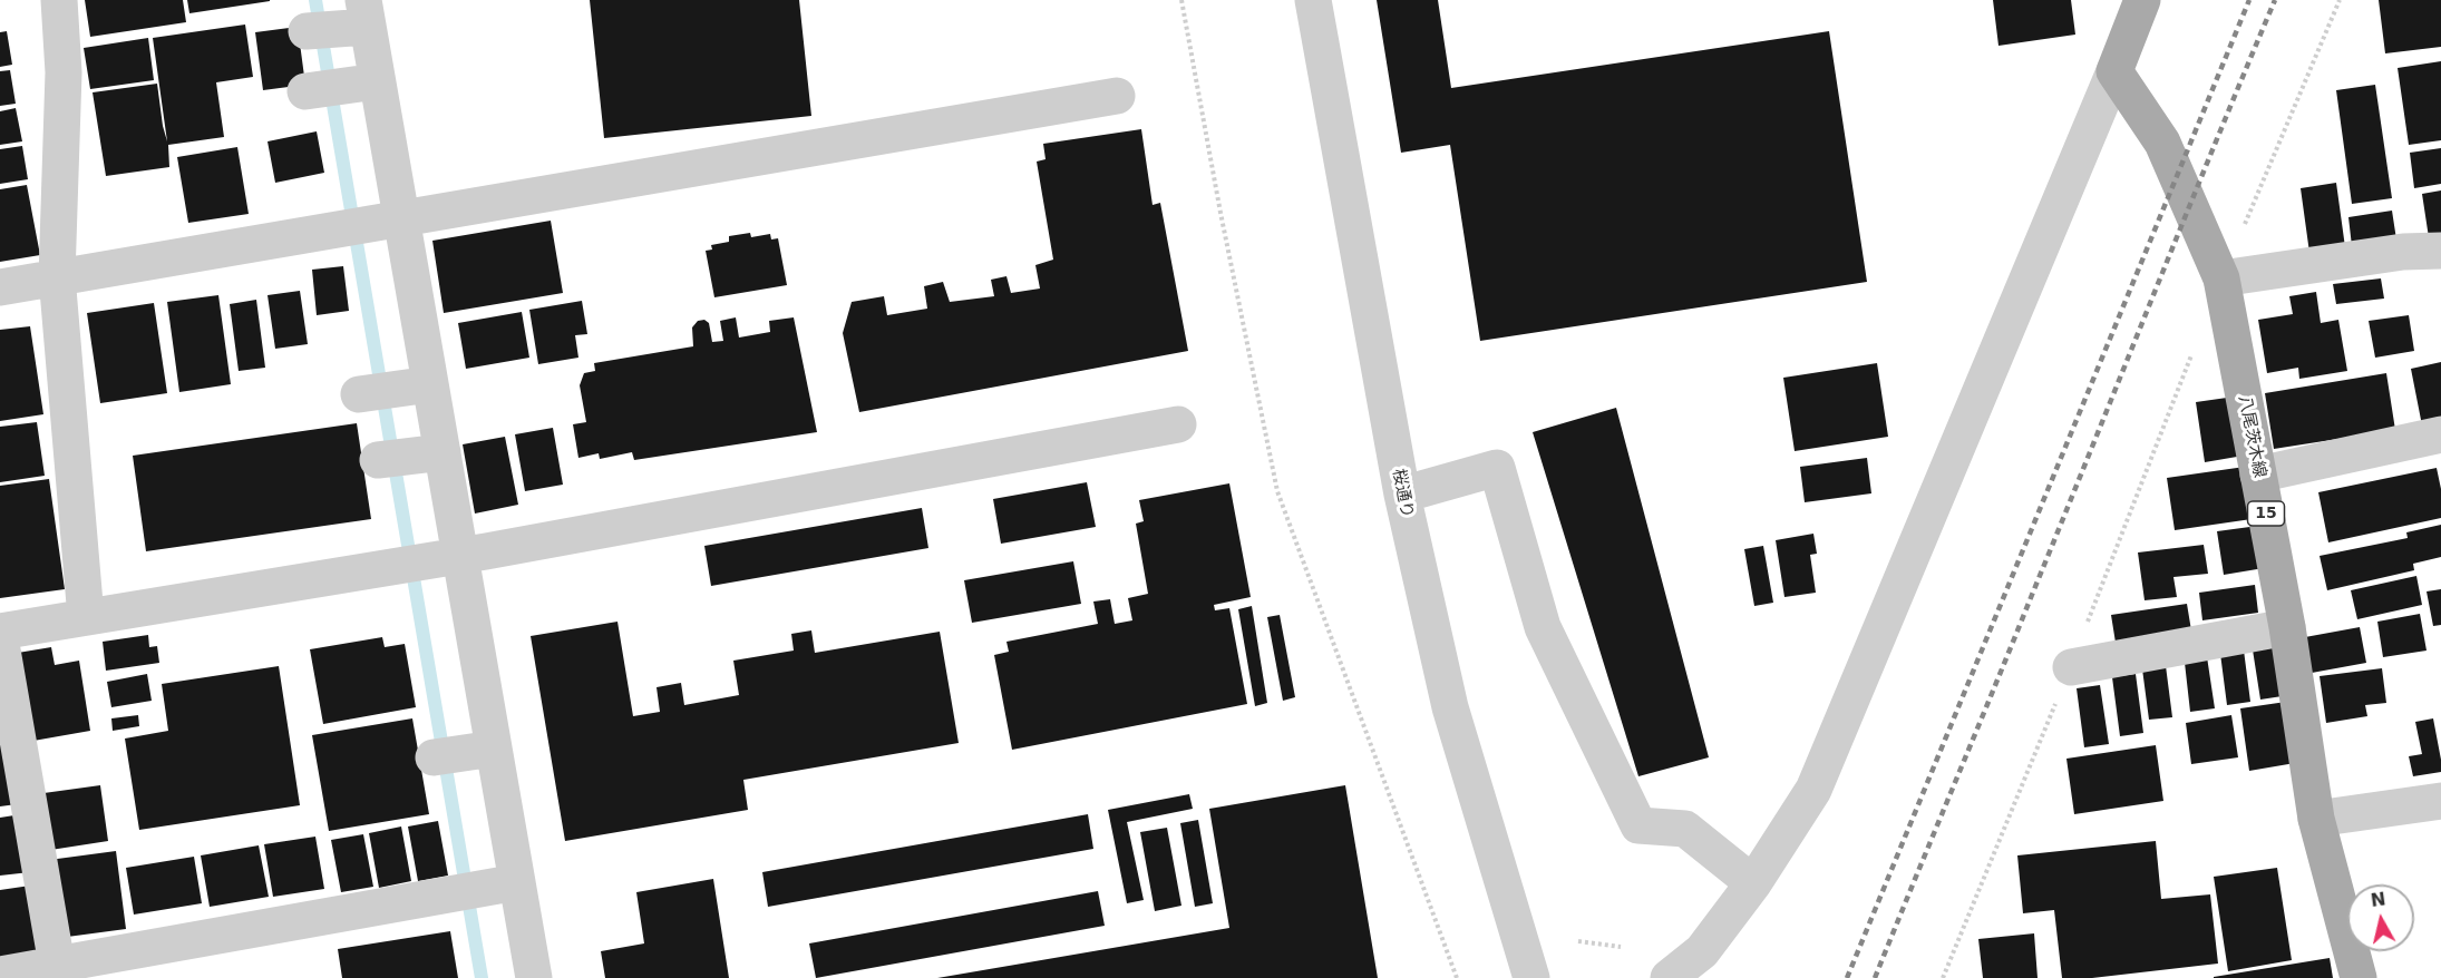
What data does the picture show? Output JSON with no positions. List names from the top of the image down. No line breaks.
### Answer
{"streets":{"main road":["八尾茨木線","15"],"street":["桜通り"]},"north":"top"}
